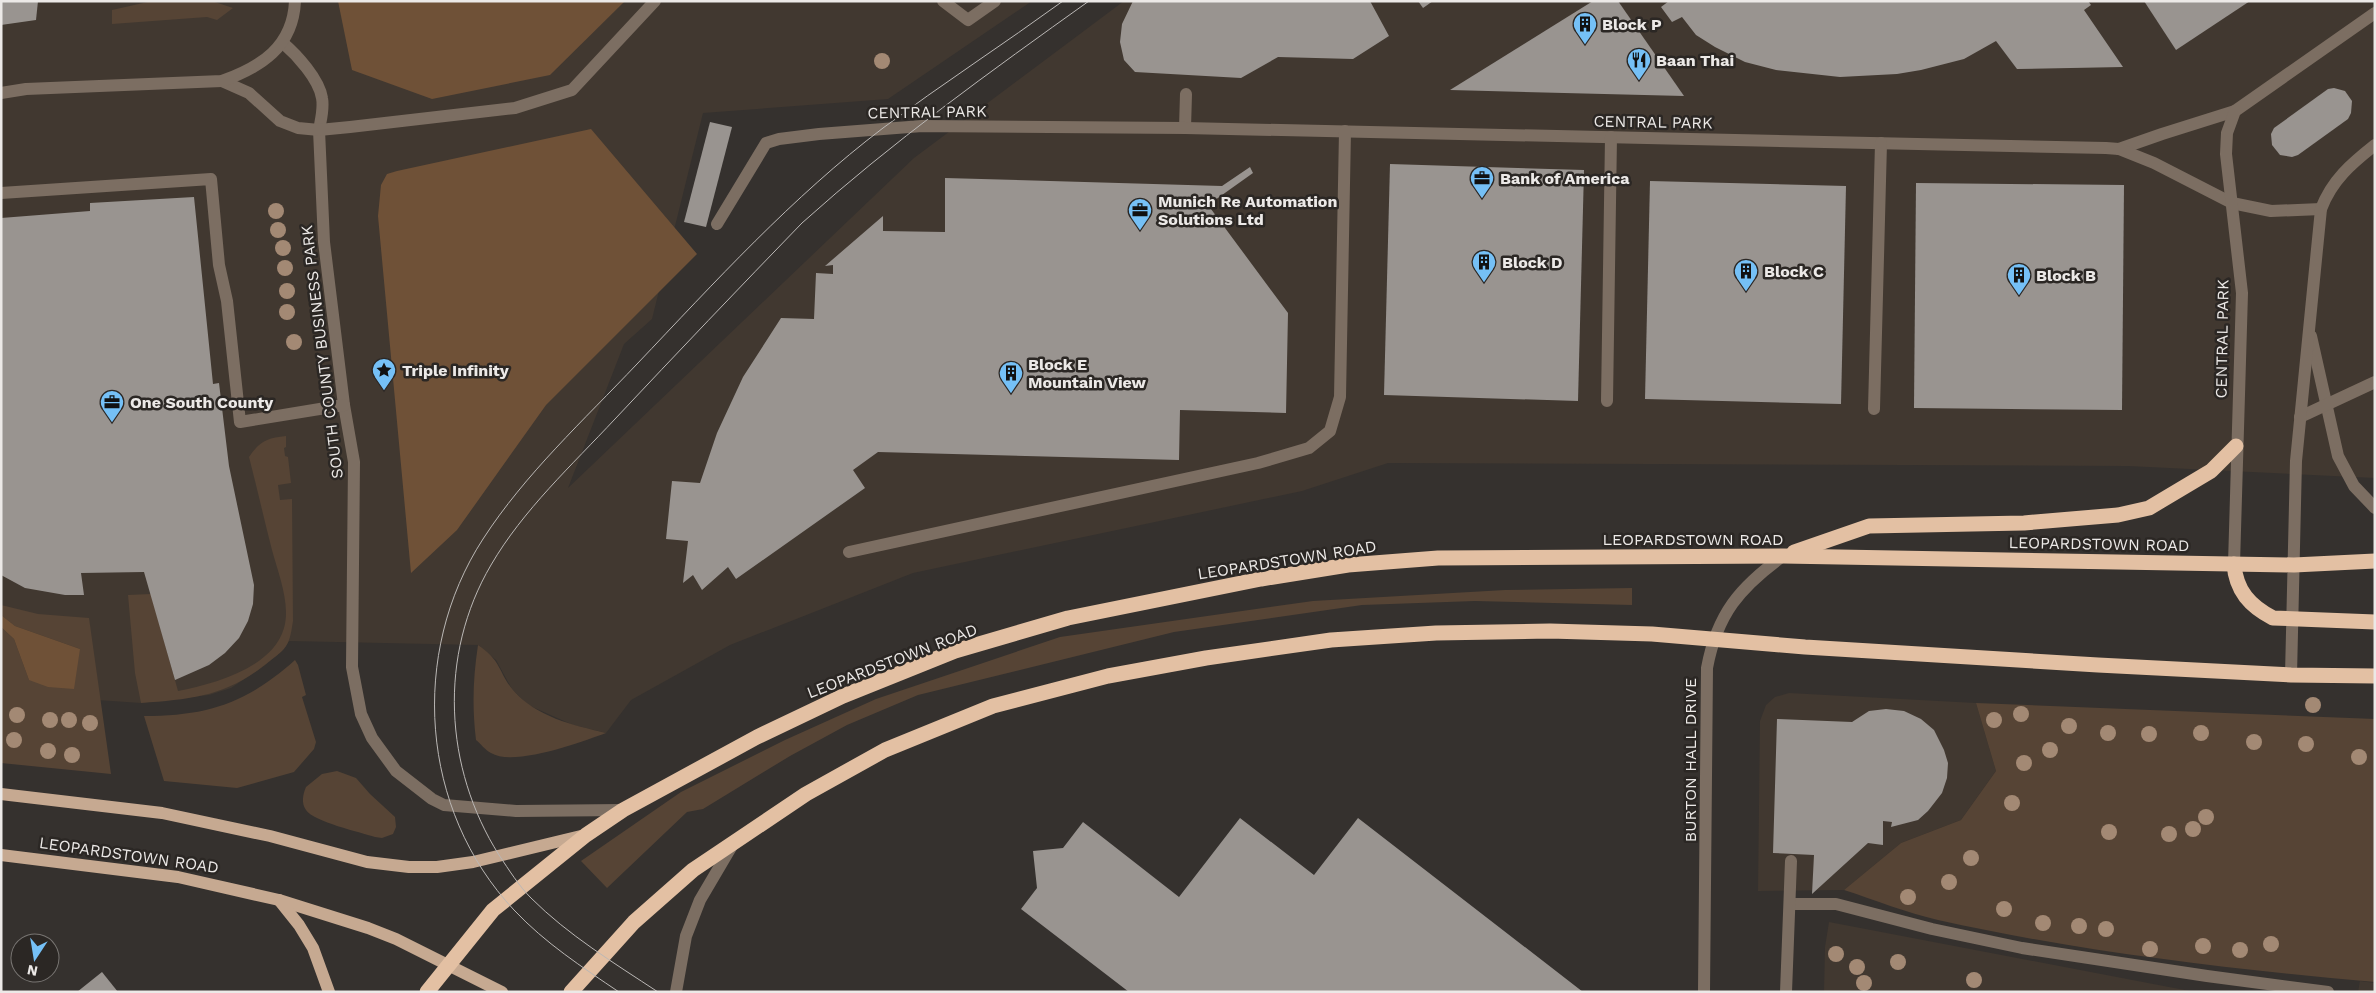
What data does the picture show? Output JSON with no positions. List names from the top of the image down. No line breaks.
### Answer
{"streets":{"highway":["LEOPARDSTOWN ROAD"],"street":["CENTRAL PARK","SOUTH COUNTY BUSINESS PARK","BURTON HALL DRIVE"]},"crossings":[["CENTRAL PARK","LEOPARDSTOWN ROAD"],["SOUTH COUNTY BUSINESS PARK","LEOPARDSTOWN ROAD"],["LEOPARDSTOWN ROAD","BURTON HALL DRIVE"]],"places":{"building":["Block P","Block D","Block C","Block B","Block E Mountain View"],"restaurant":["Baan Thai"],"office":["Bank of America","Munich Re Automation Solutions Ltd","One South County"],"place":["Triple Infinity"]},"north":"bottom"}
